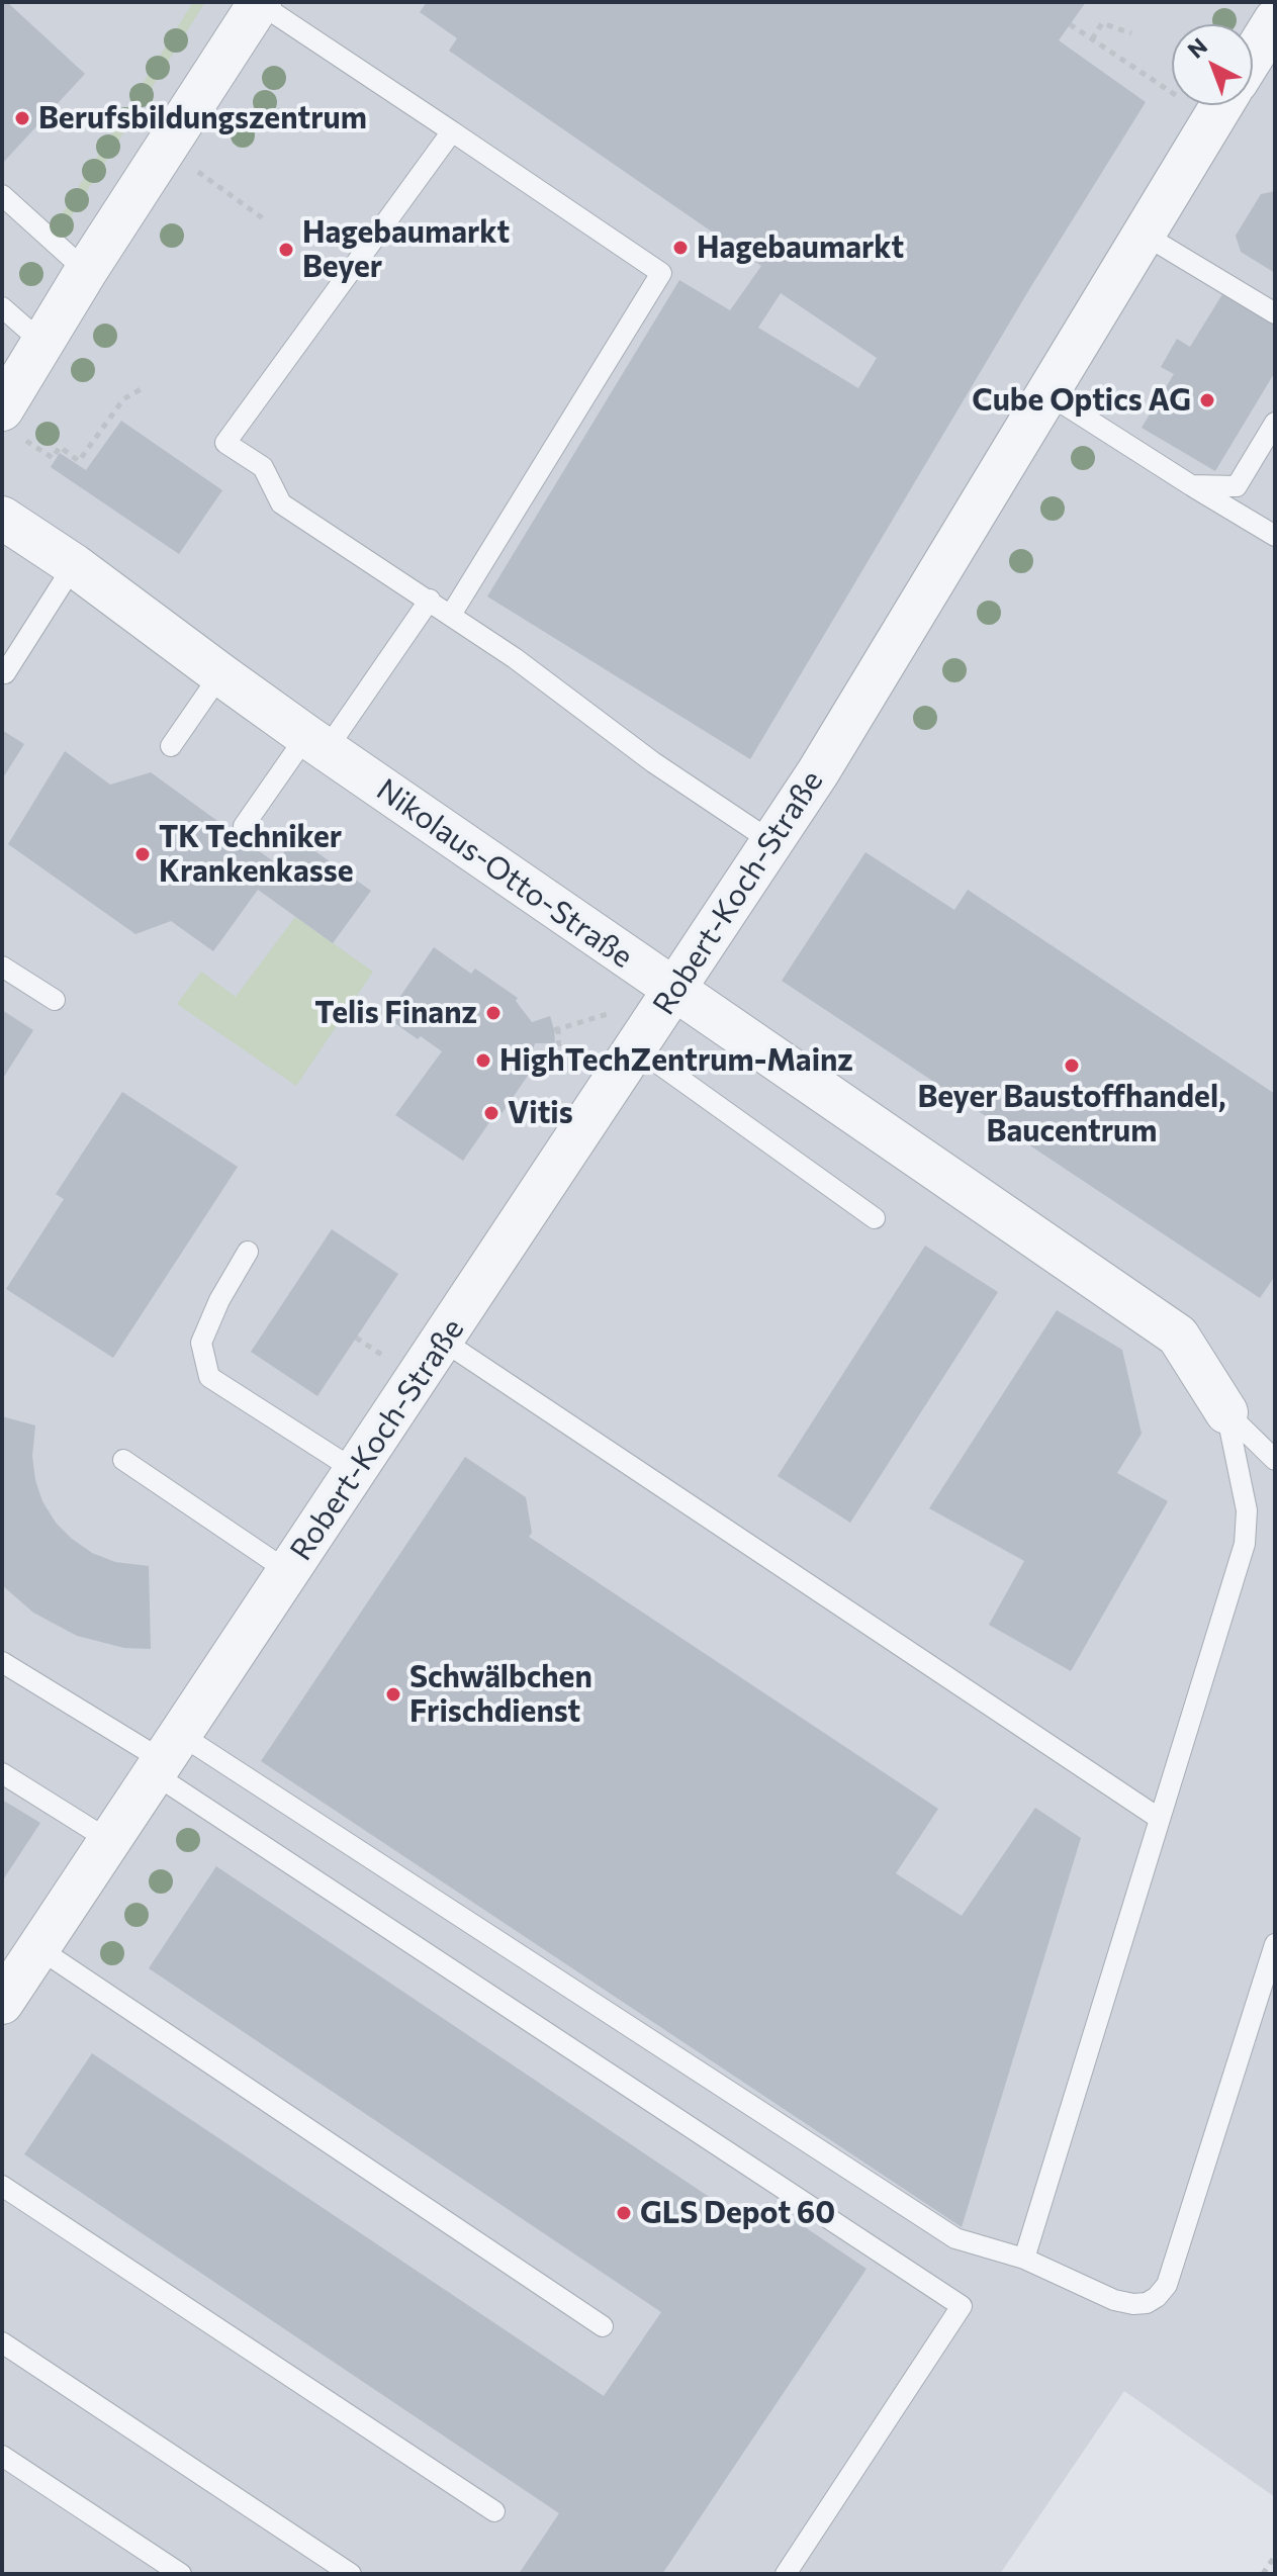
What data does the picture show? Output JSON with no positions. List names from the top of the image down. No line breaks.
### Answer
{"streets":{"street":["Nikolaus-Otto-Straße","Robert-Koch-Straße"]},"crossings":[["Nikolaus-Otto-Straße","Robert-Koch-Straße"]],"places":["Berufsbildungszentrum","Hagebaumarkt","Hagebaumarkt Beyer","Cube Optics AG","TK Techniker Krankenkasse","Telis Finanz","HighTechZentrum-Mainz","Beyer Baustoffhandel, Baucentrum","Vitis","Schwälbchen Frischdienst","GLS Depot 60"],"north":"top left"}
